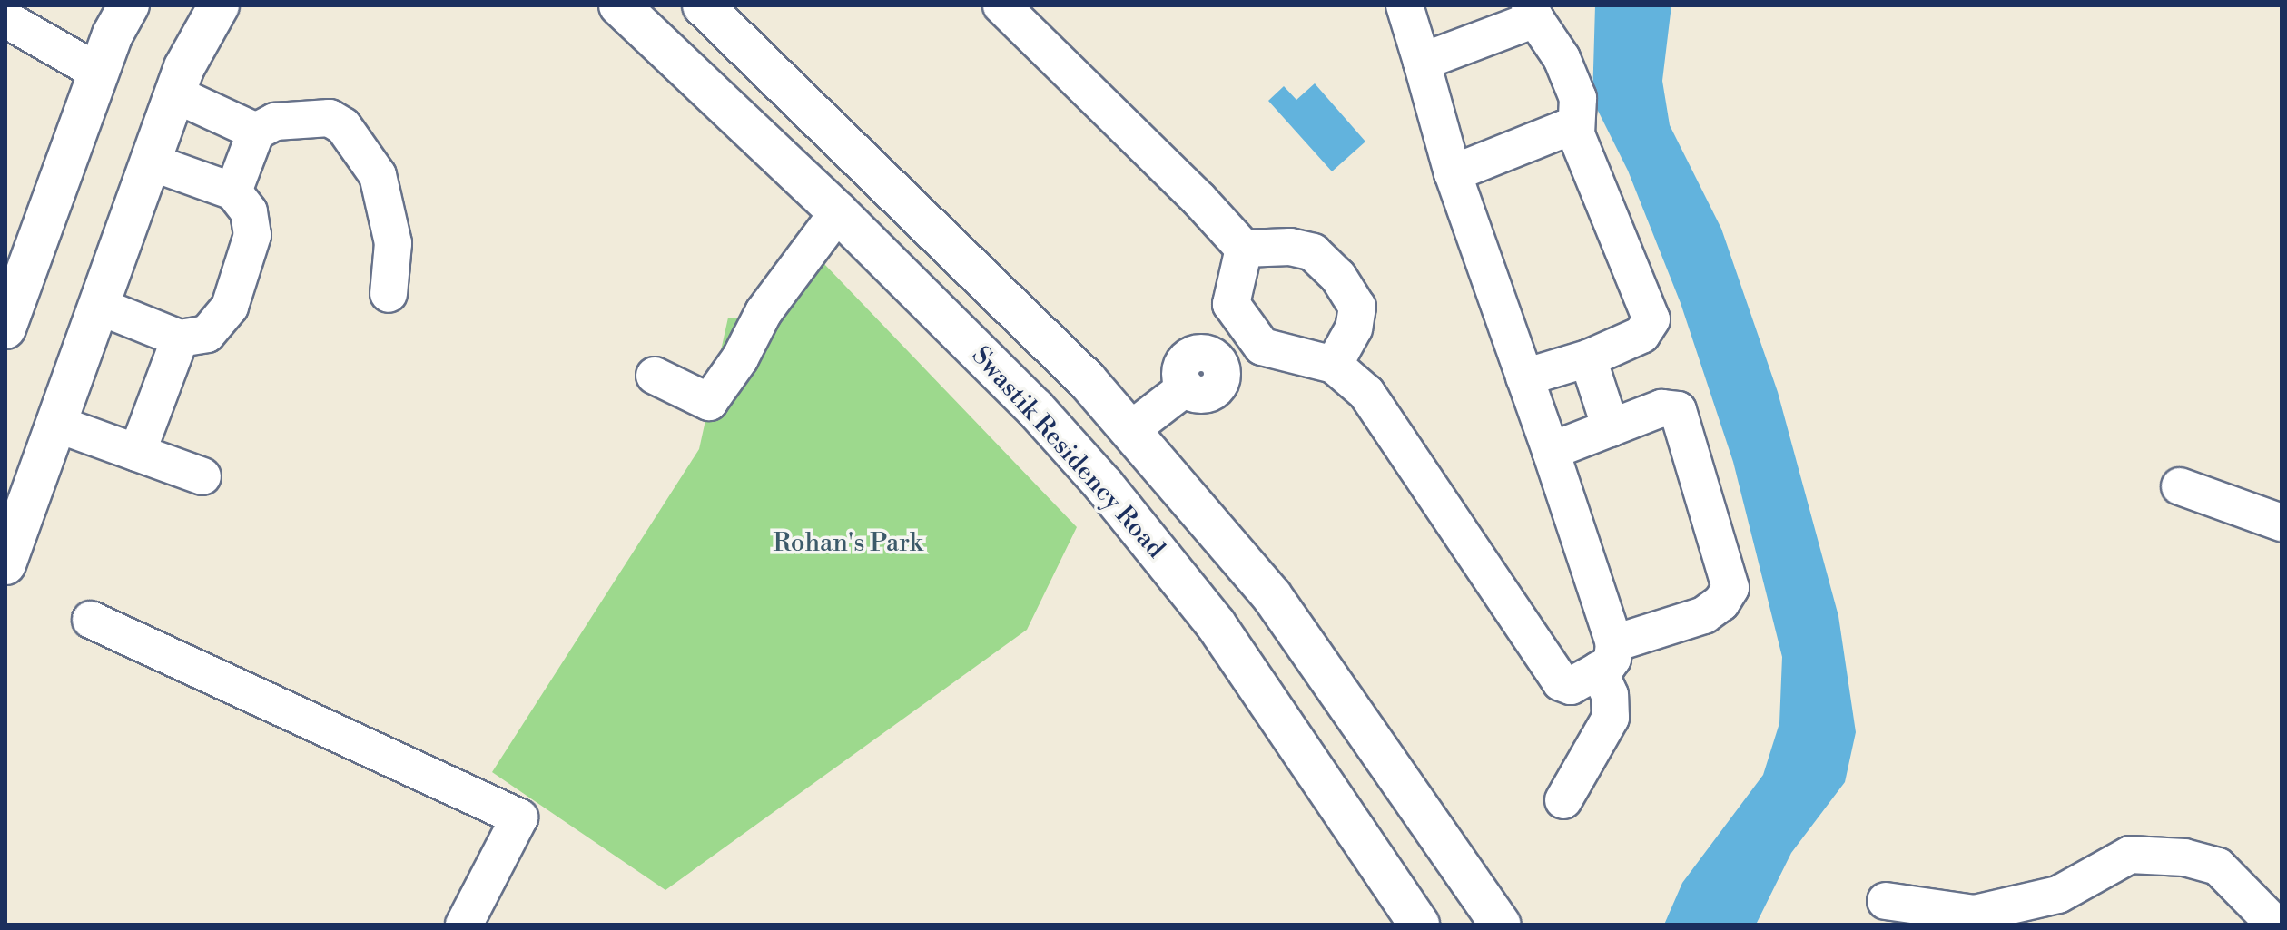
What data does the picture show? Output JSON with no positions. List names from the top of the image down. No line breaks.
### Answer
{"streets":{"main road":["Swastik Residency Road"]},"parks":["Rohan's Park"]}
